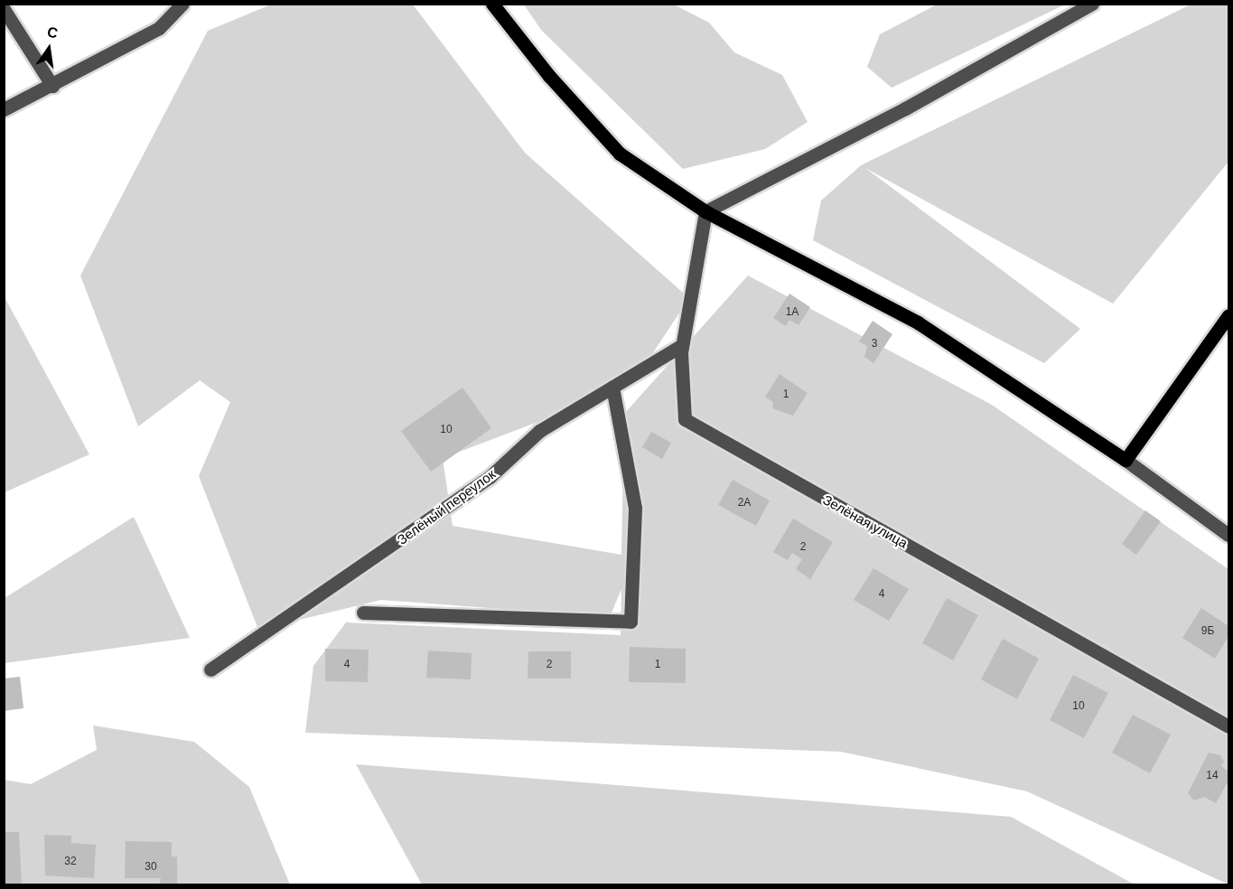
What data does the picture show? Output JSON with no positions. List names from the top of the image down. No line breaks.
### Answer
{"streets":{"street":["Зелёный переулок","Зелёная улица"]},"crossings":[["Зелёный переулок","Зелёная улица"]],"house_numbers":["1А","3","1","10","2А","2","4","9Б","4","2","1","10","14","32","30"],"north":"top"}
